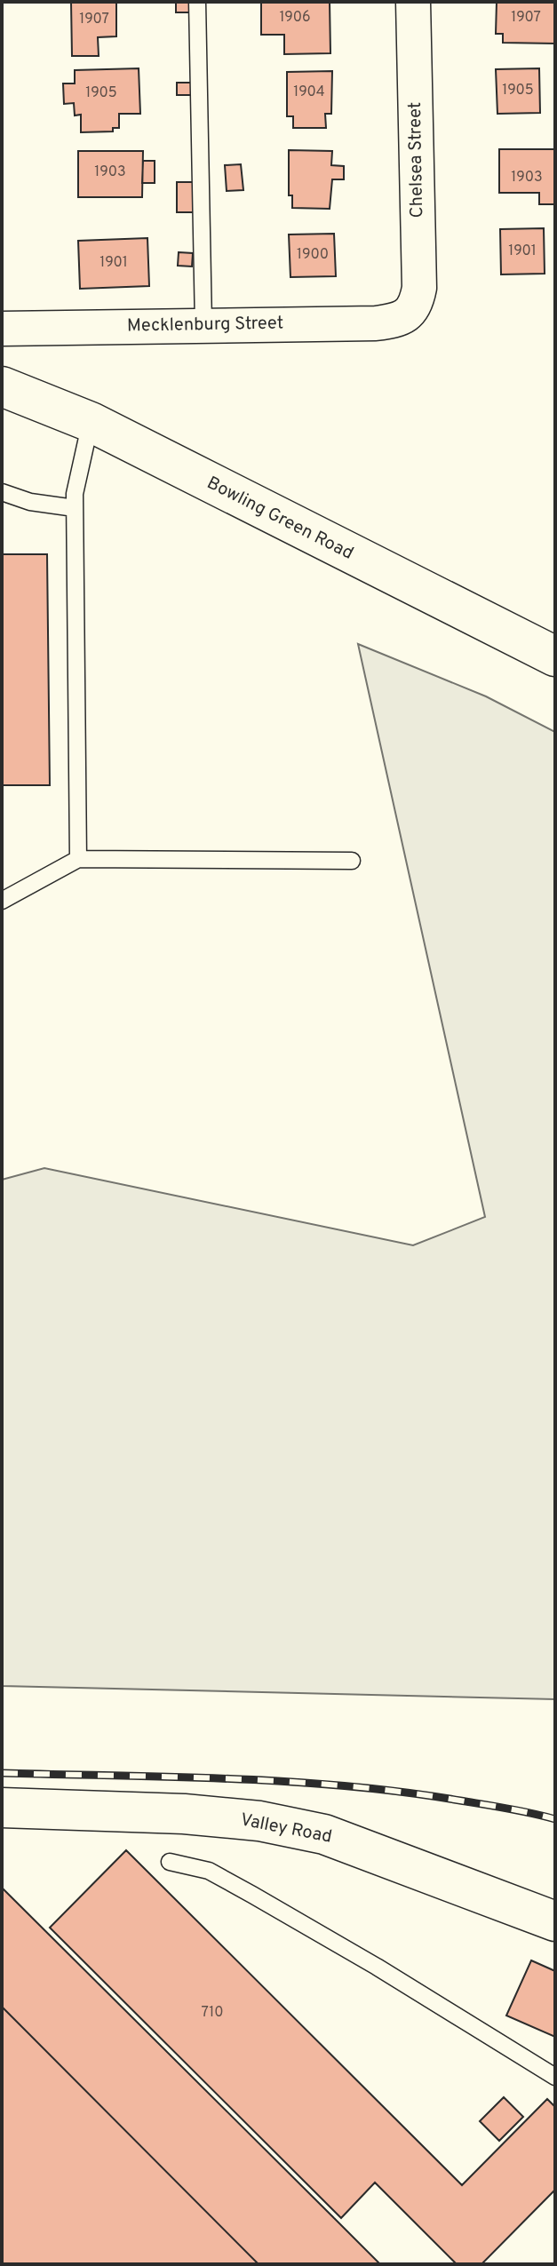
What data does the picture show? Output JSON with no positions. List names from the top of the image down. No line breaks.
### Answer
{"streets":{"street":["Chelsea Street","Mecklenburg Street","Bowling Green Road","Valley Road"]},"crossings":[["Chelsea Street","Mecklenburg Street"]],"house_numbers":["1906","1907","1907","1905","1904","1905","1903","1903","1901","1900","1901","710"]}
